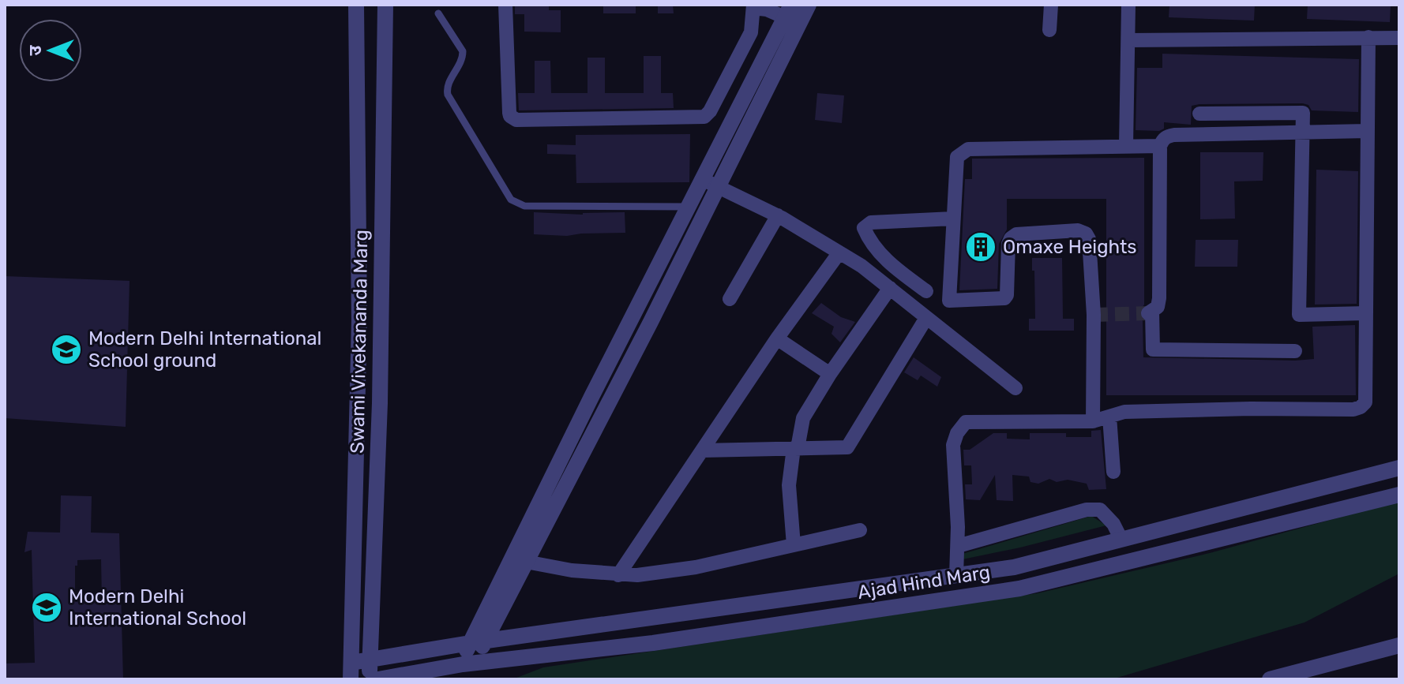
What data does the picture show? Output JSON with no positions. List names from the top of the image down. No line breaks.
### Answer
{"streets":{"street":["Swami Vivekananda Marg","Ajad Hind Marg"]},"places":{"building":["Omaxe Heights"],"school or university":["Modern Delhi International School ground","Modern Delhi International School"]},"north":"left"}
